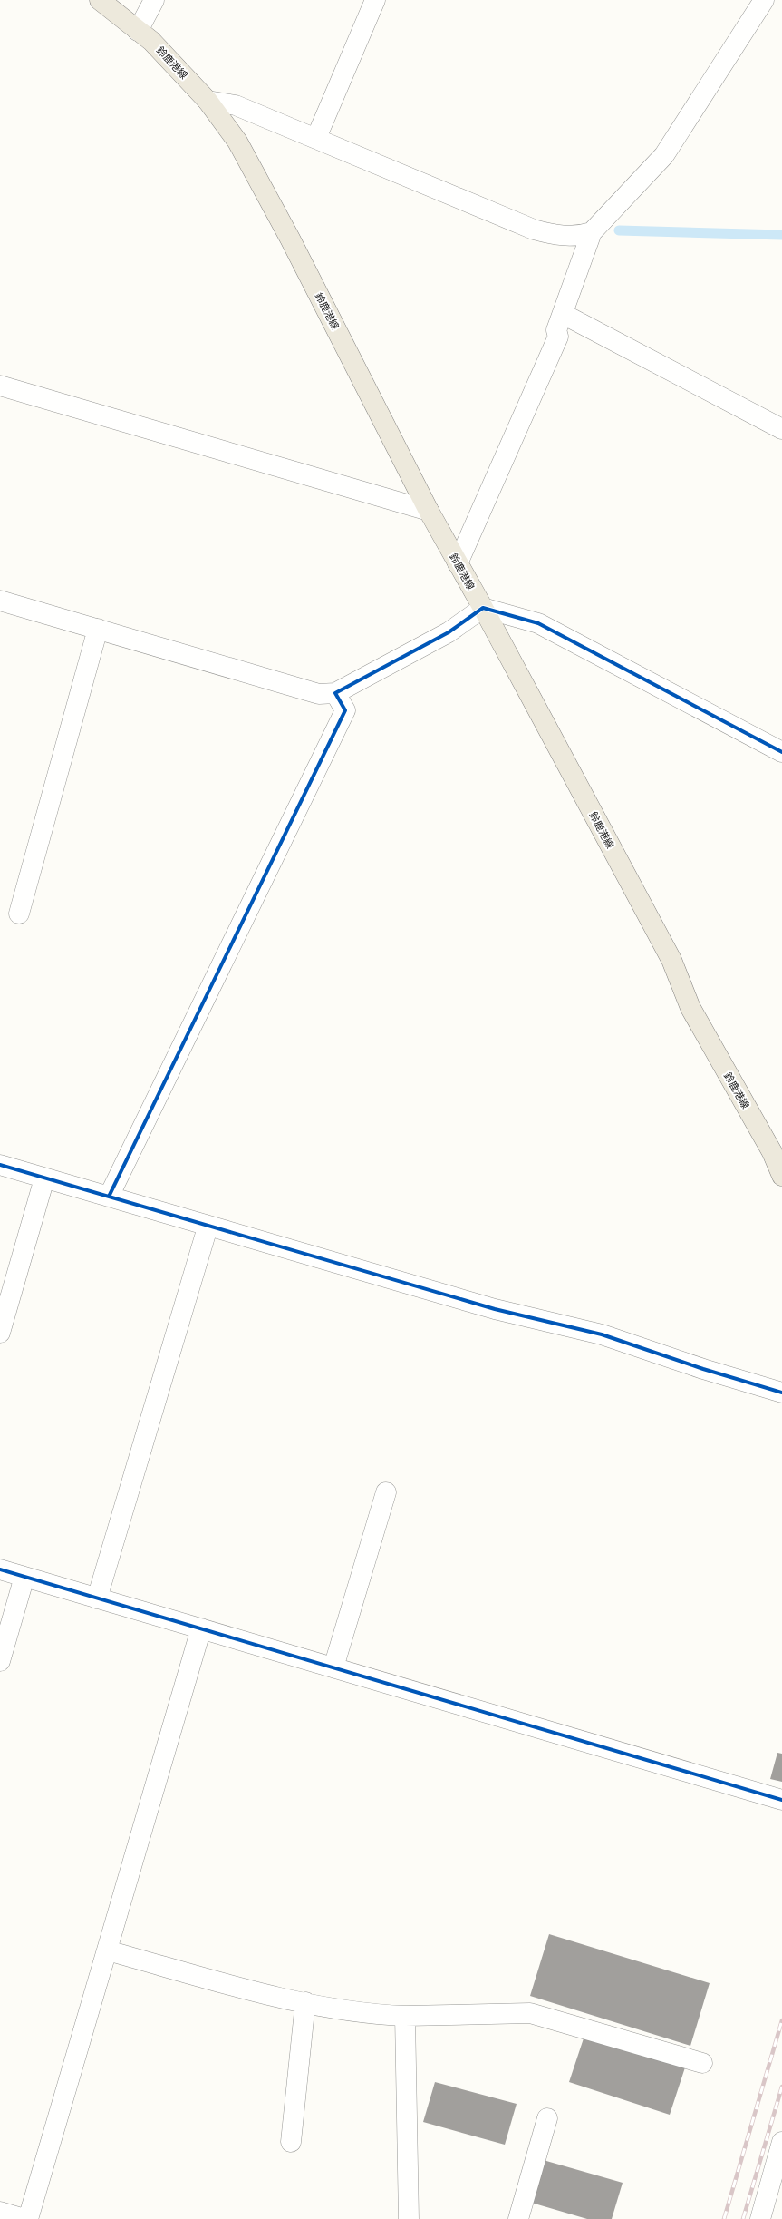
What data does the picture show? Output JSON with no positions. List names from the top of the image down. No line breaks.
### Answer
{"streets":{"main road":["鈴鹿港線"]}}
